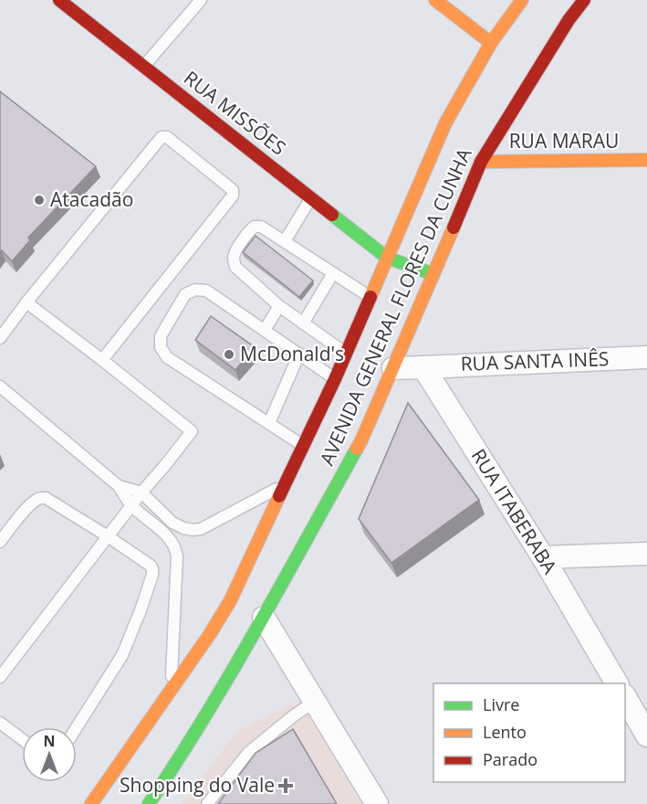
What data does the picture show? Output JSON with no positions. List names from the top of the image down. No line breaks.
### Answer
{"streets":{"main road":["RUA MISSÕES","RUA MARAU","AVENIDA GENERAL FLORES DA CUNHA"],"street":["RUA SANTA INÊS","RUA ITABERABA"]},"crossings":[["RUA MISSÕES","AVENIDA GENERAL FLORES DA CUNHA"],["RUA MARAU","AVENIDA GENERAL FLORES DA CUNHA"],["RUA SANTA INÊS","RUA ITABERABA"]],"places":{"other":["Atacadão","McDonald's"],"health":["Shopping do Vale"]},"legend":["Livre","Lento","Parado"],"north":"top"}
